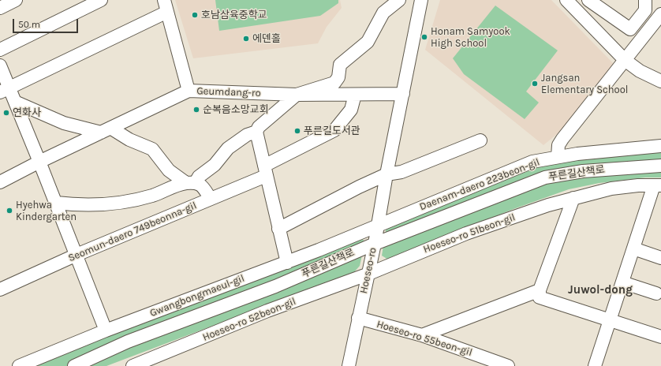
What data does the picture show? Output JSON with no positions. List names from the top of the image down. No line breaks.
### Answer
{"streets":{"street":["Geumdang-ro","푸른길산책로","Daenam-daero 223beon-gil","Seomun-daero 749beonna-gil","Hoeseo-ro 51beon-gil","Hoeseo-ro","Gwangbongmaeul-gil","Hoeseo-ro 52beon-gil","Hoeseo-ro 55beon-gil"]},"crossings":[["Geumdang-ro","Seomun-daero 749beonna-gil"],["Geumdang-ro","Hoeseo-ro"],["푸른길산책로","Hoeseo-ro"],["Daenam-daero 223beon-gil","Hoeseo-ro"],["Daenam-daero 223beon-gil","Gwangbongmaeul-gil"],["Hoeseo-ro 51beon-gil","Hoeseo-ro"],["Hoeseo-ro 51beon-gil","Hoeseo-ro 52beon-gil"],["Hoeseo-ro","Gwangbongmaeul-gil"],["Hoeseo-ro","Hoeseo-ro 52beon-gil"],["Hoeseo-ro","Hoeseo-ro 55beon-gil"]],"districts":["Juwol-dong"],"places":["호남삼육중학교","Honam Samyook High School","에덴홀","Jangsan Elementary School","순복음소망교회","연화사","푸른길도서관","Hyehwa Kindergarten"],"scale_bar":"50 m"}
